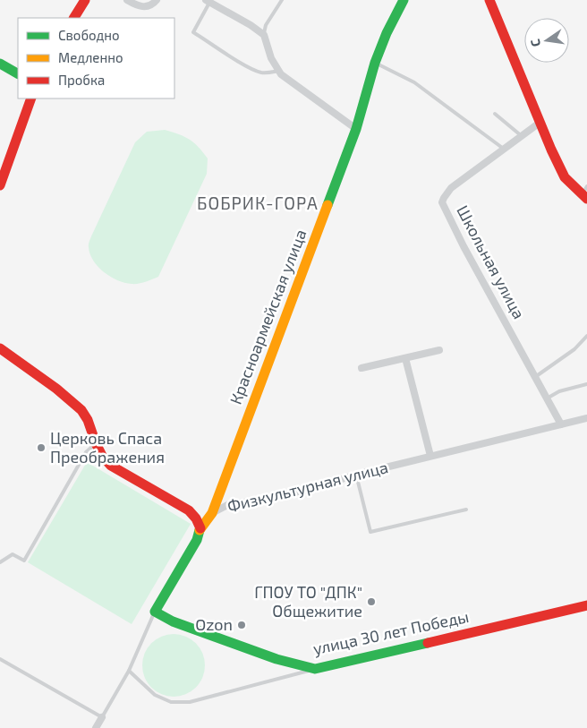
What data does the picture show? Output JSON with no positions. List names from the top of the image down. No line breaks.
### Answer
{"streets":{"main road":["Красноармейская улица","улица 30 лет Победы"],"street":["Школьная улица","Физкультурная улица"]},"crossings":[["Школьная улица","Физкультурная улица"],["Красноармейская улица","Физкультурная улица"],["Красноармейская улица","улица 30 лет Победы"]],"districts":["БОБРИК-ГОРА"],"places":["Церковь Спаса Преображения","ГПОУ ТО \"ДПК\" Общежитие","Ozon"],"legend":["Свободно","Медленно","Пробка"],"north":"left"}
